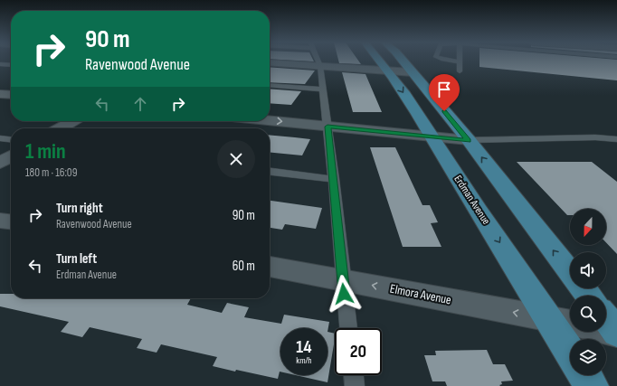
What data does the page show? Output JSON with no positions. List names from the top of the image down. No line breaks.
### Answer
{"streets":{"main road":["Erdman Avenue"],"street":["Elmora Avenue"]},"crossings":[["Erdman Avenue","Elmora Avenue"]],"north":"bottom","page":{"turn":["90 m","Ravenwood Avenue"],"heading":["1 min","180 m · 16:09"],"list":[{"name":"Turn right","note":"Ravenwood Avenue","value":"90 m"},{"name":"Turn left","note":"Erdman Avenue","value":"60 m"}],"speed":"14 km/h","limit":"20"}}
